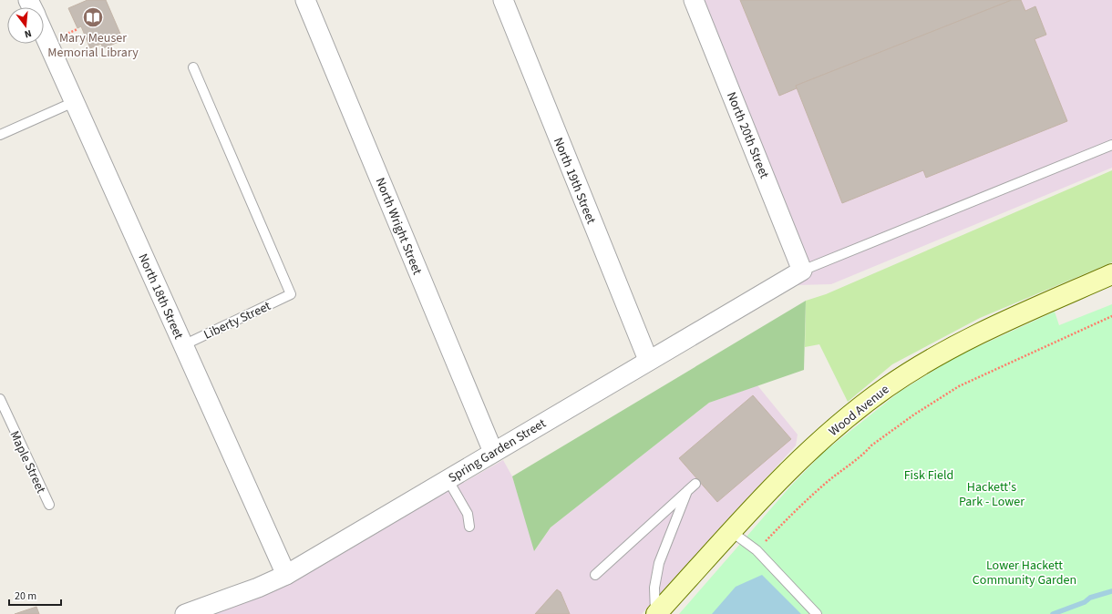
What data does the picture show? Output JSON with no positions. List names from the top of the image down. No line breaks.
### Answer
{"streets":{"main road":["Wood Avenue"],"street":["North 20th Street","North 19th Street","North Wright Street","North 18th Street","Spring Garden Street"],"lane":["Liberty Street","Maple Street"]},"crossings":[["North 20th Street","Spring Garden Street"],["North 19th Street","Spring Garden Street"],["North Wright Street","Spring Garden Street"],["North 18th Street","Liberty Street"],["North 18th Street","Spring Garden Street"]],"parks":["Fisk Field","Hackett's Park - Lower","Lower Hackett Community Garden"],"places":{"library":["Mary Meuser Memorial Library"]},"scale_bar":"20 m","north":"bottom"}
